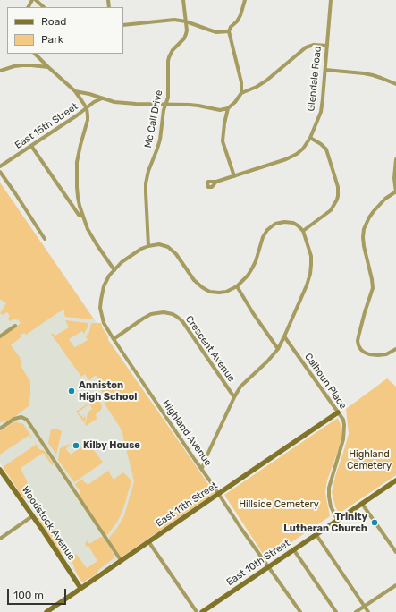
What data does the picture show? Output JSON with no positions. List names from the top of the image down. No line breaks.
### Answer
{"streets":{"street":["Glendale Road","Mc Call Drive","East 15th Street","Crescent Avenue","Calhoun Place","Highland Avenue","East 11th Street","Woodstock Avenue","East 10th Street"]},"crossings":[["Mc Call Drive","East 15th Street"],["Mc Call Drive","Highland Avenue"],["Crescent Avenue","Highland Avenue"],["Calhoun Place","East 11th Street"],["Calhoun Place","East 10th Street"],["Highland Avenue","East 11th Street"],["Highland Avenue","East 10th Street"],["East 11th Street","Woodstock Avenue"]],"parks":["Highland Cemetery","Hillside Cemetery"],"places":["Anniston High School","Kilby House","Trinity Lutheran Church"],"legend":["Road","Park"],"scale_bar":"100 m"}
